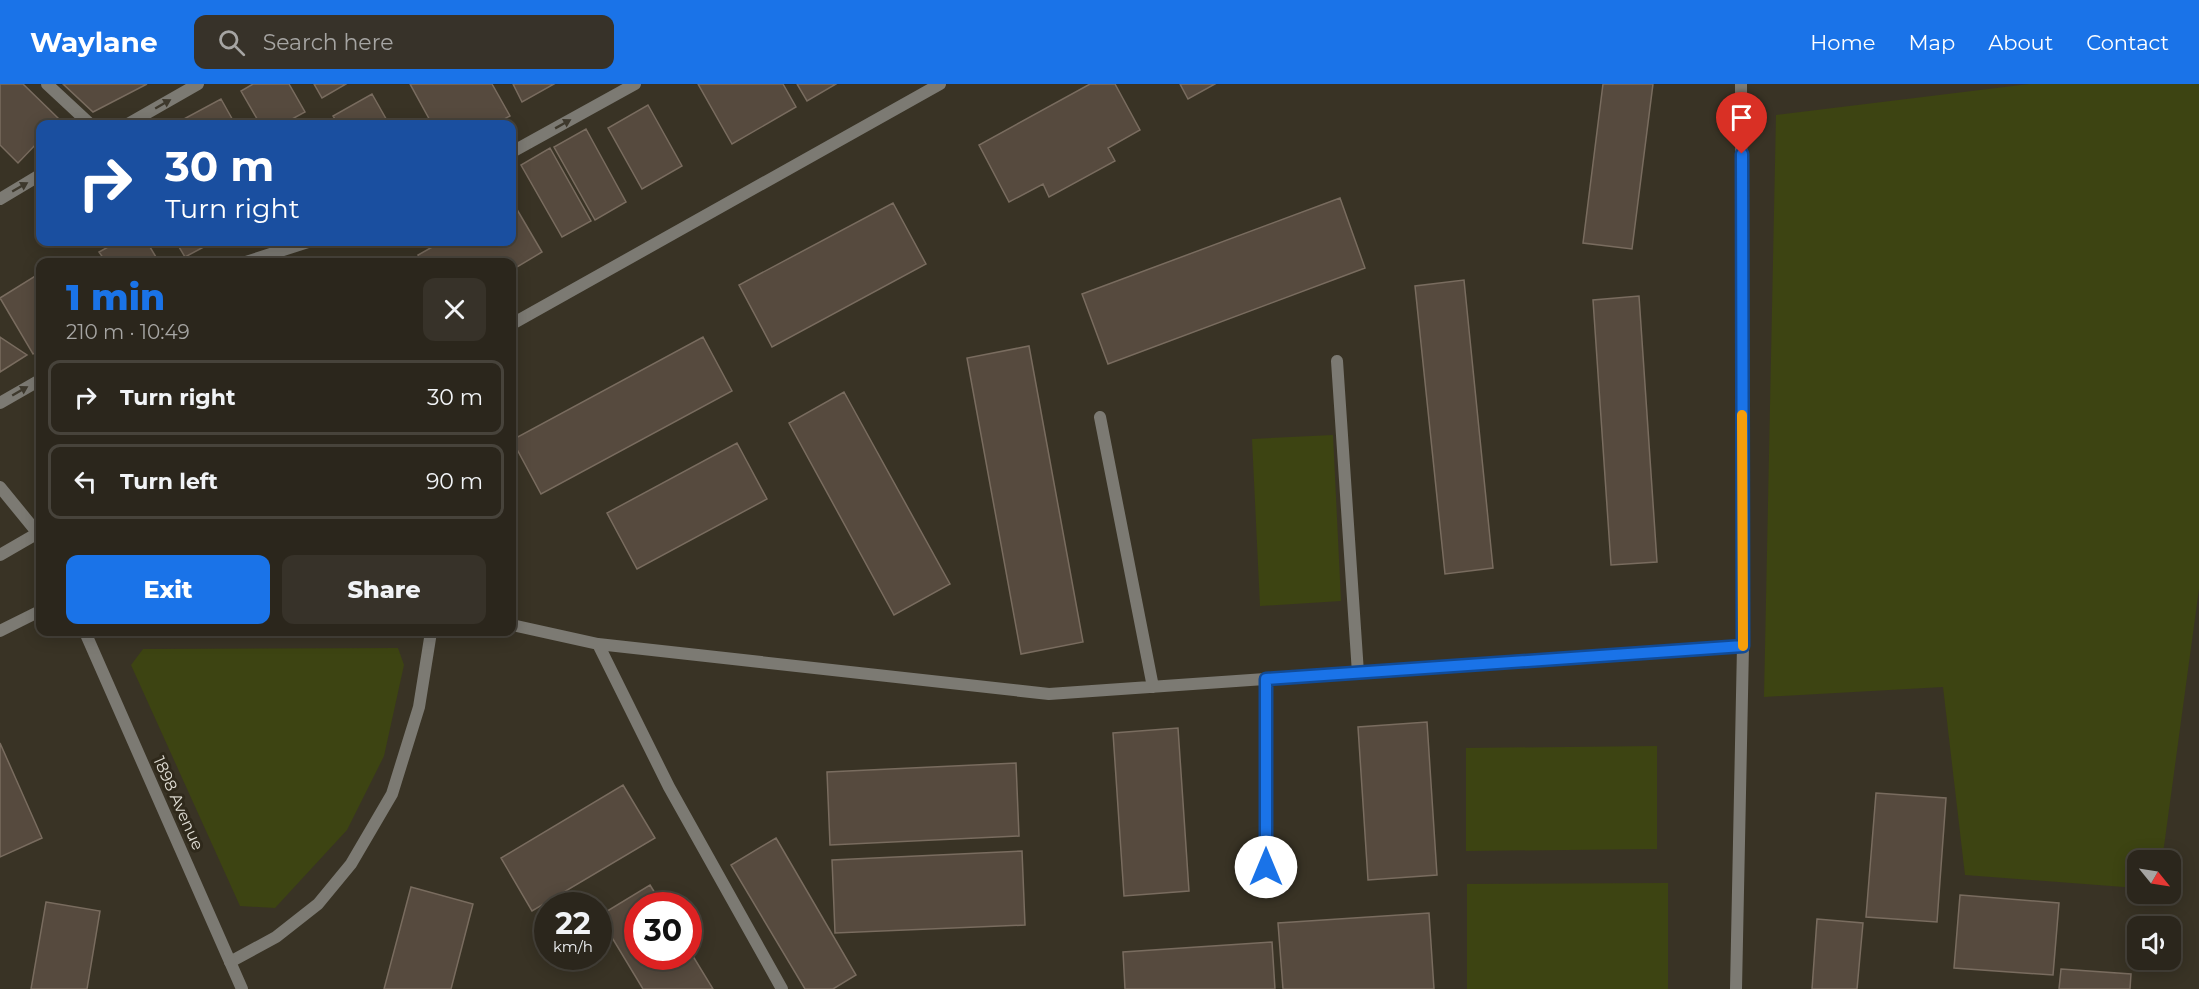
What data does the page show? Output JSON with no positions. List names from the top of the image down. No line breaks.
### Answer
{"streets":{"street":["1898 Avenue"]},"north":"bottom right","page":{"header":"Waylane","search":"Search here","nav":["Home","Map","About","Contact"],"turn":["30 m","Turn right"],"heading":["1 min","210 m · 10:49"],"list":[{"name":"Turn right","value":"30 m"},{"name":"Turn left","value":"90 m"}],"buttons":["Exit","Share"],"speed":"22 km/h","limit":"30"}}
